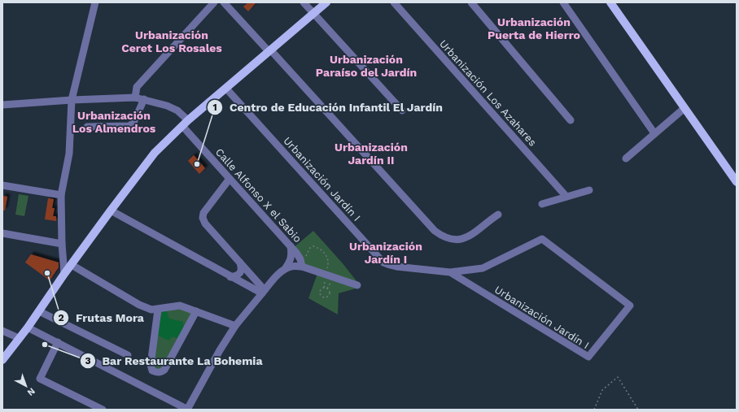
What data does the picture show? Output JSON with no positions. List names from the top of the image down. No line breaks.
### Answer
{"streets":{"street":["Urbanización Los Azahares","Urbanización Jardín I","Calle Alfonso X el Sabio"]},"districts":["Urbanización Puerta de Hierro","Urbanización Ceret Los Rosales","Urbanización Paraíso del Jardín","Urbanización Los Almendros","Urbanización Jardín II","Urbanización Jardín I"],"places":["Centro de Educación Infantil El Jardín","Frutas Mora","Bar Restaurante La Bohemia"],"north":"bottom right"}
